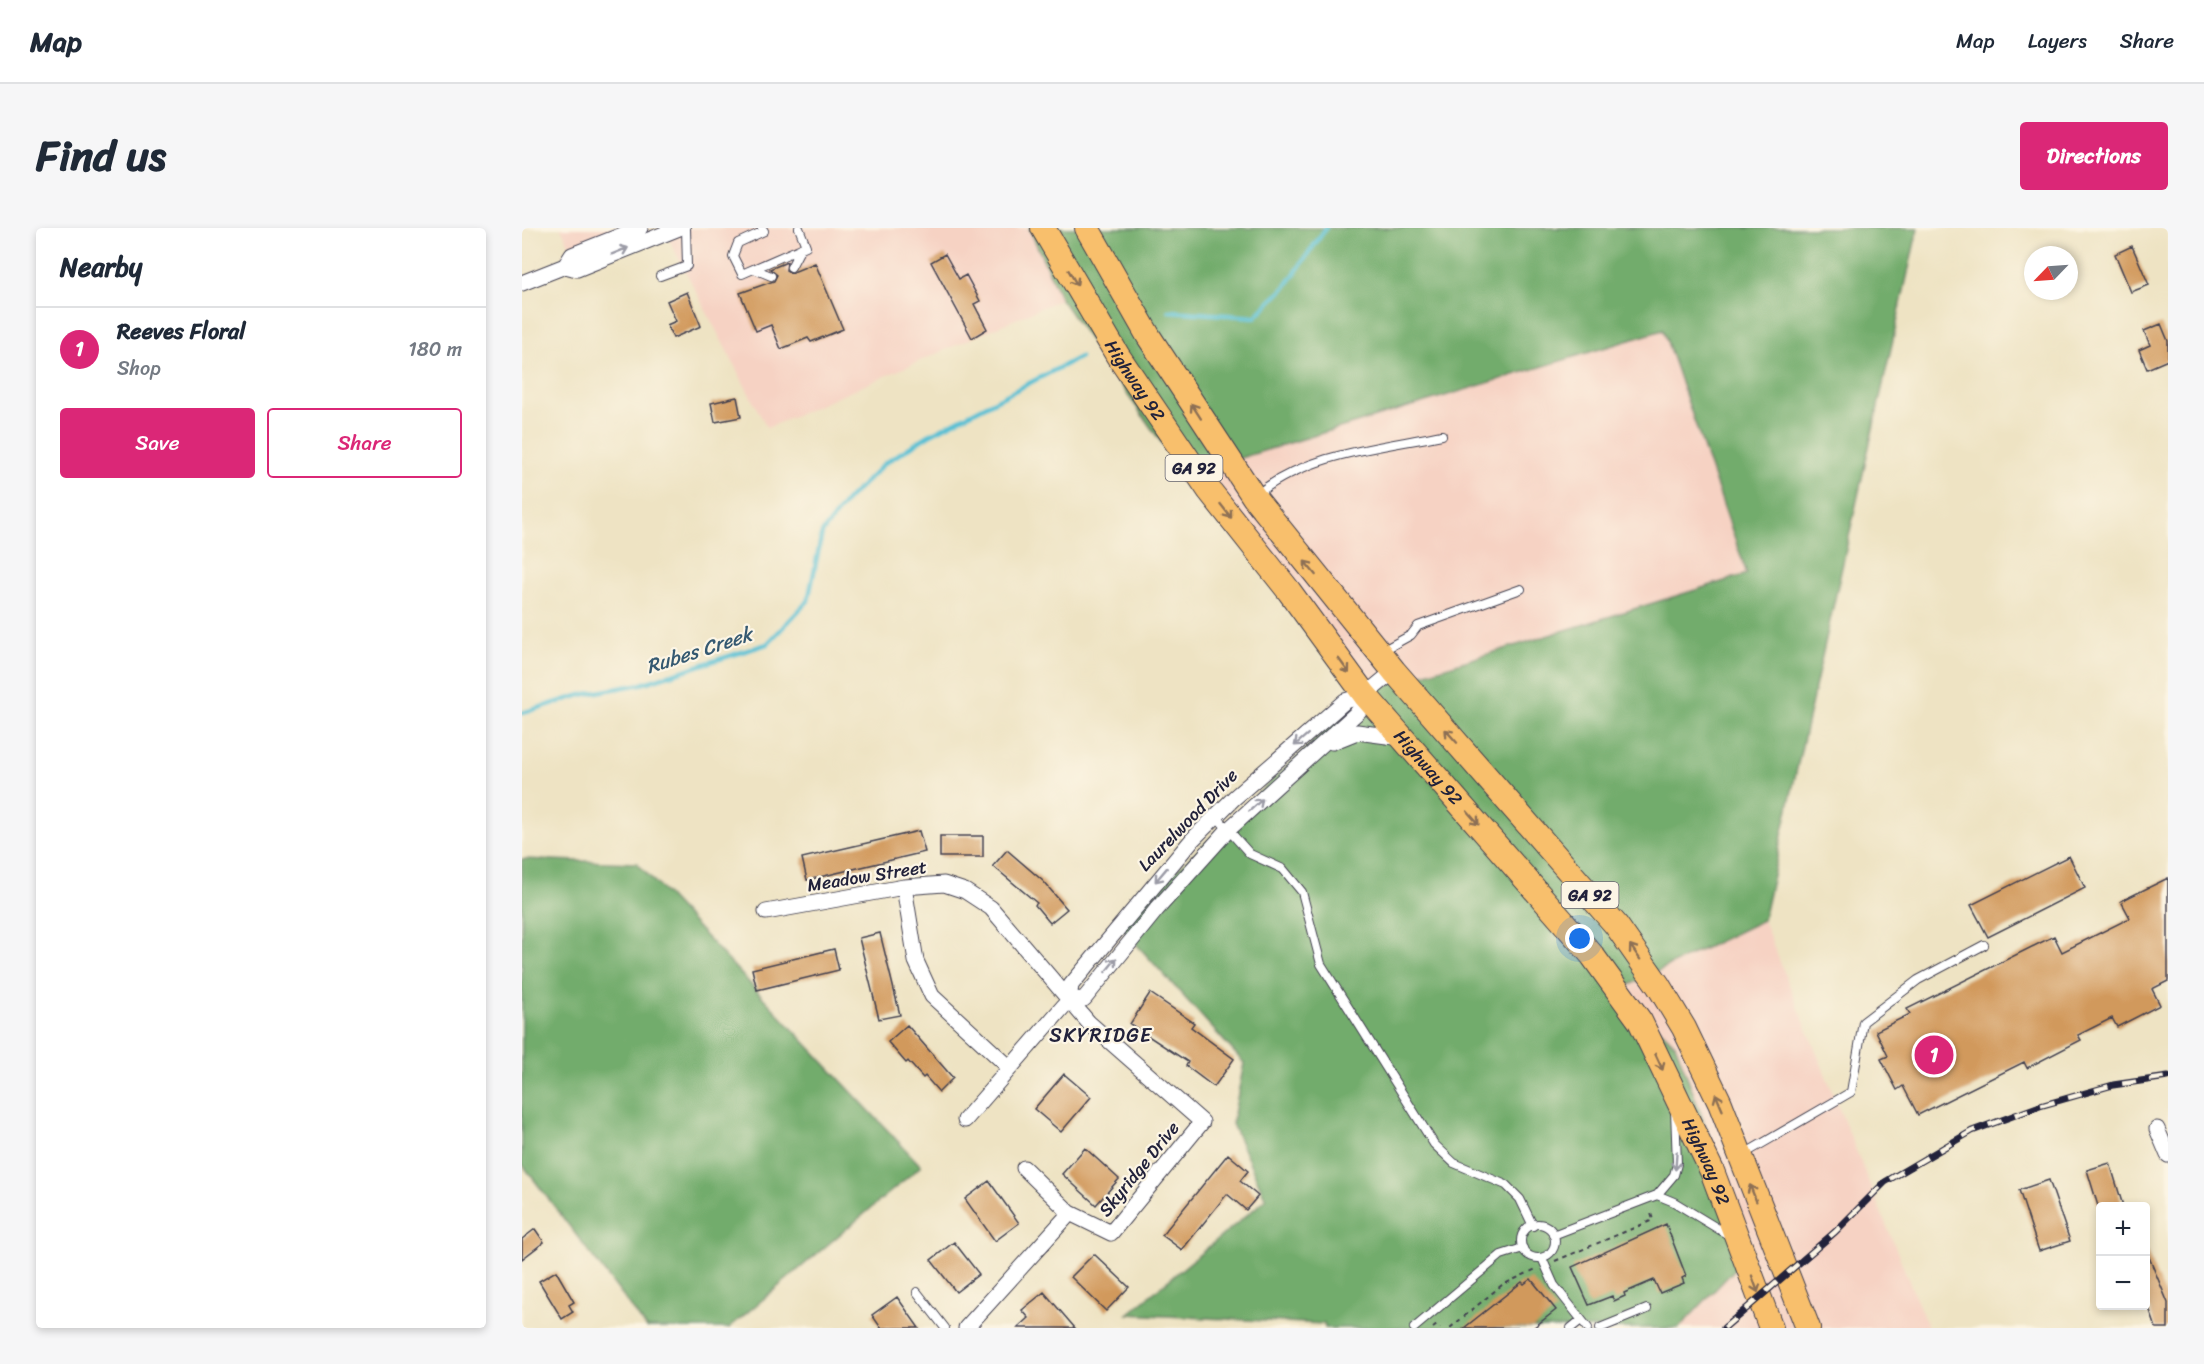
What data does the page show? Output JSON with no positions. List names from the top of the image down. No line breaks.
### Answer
{"streets":{"main road":["Highway 92","GA 92"],"street":["Laurelwood Drive","Meadow Street","Skyridge Drive"]},"crossings":[["Highway 92","Laurelwood Drive"],["Laurelwood Drive","Meadow Street"],["Laurelwood Drive","Skyridge Drive"],["Meadow Street","Skyridge Drive"]],"districts":["SKYRIDGE"],"water":["Rubes Creek"],"north":"bottom left","page":{"header":"Map","nav":["Map","Layers","Share"],"title":"Find us","buttons":["Directions",["Save","Share"]],"heading":"Nearby","list":[{"mark":"1","name":"Reeves Floral","note":"Shop","value":"180 m"}],"pins":"1","map_buttons":["+","−"]}}
